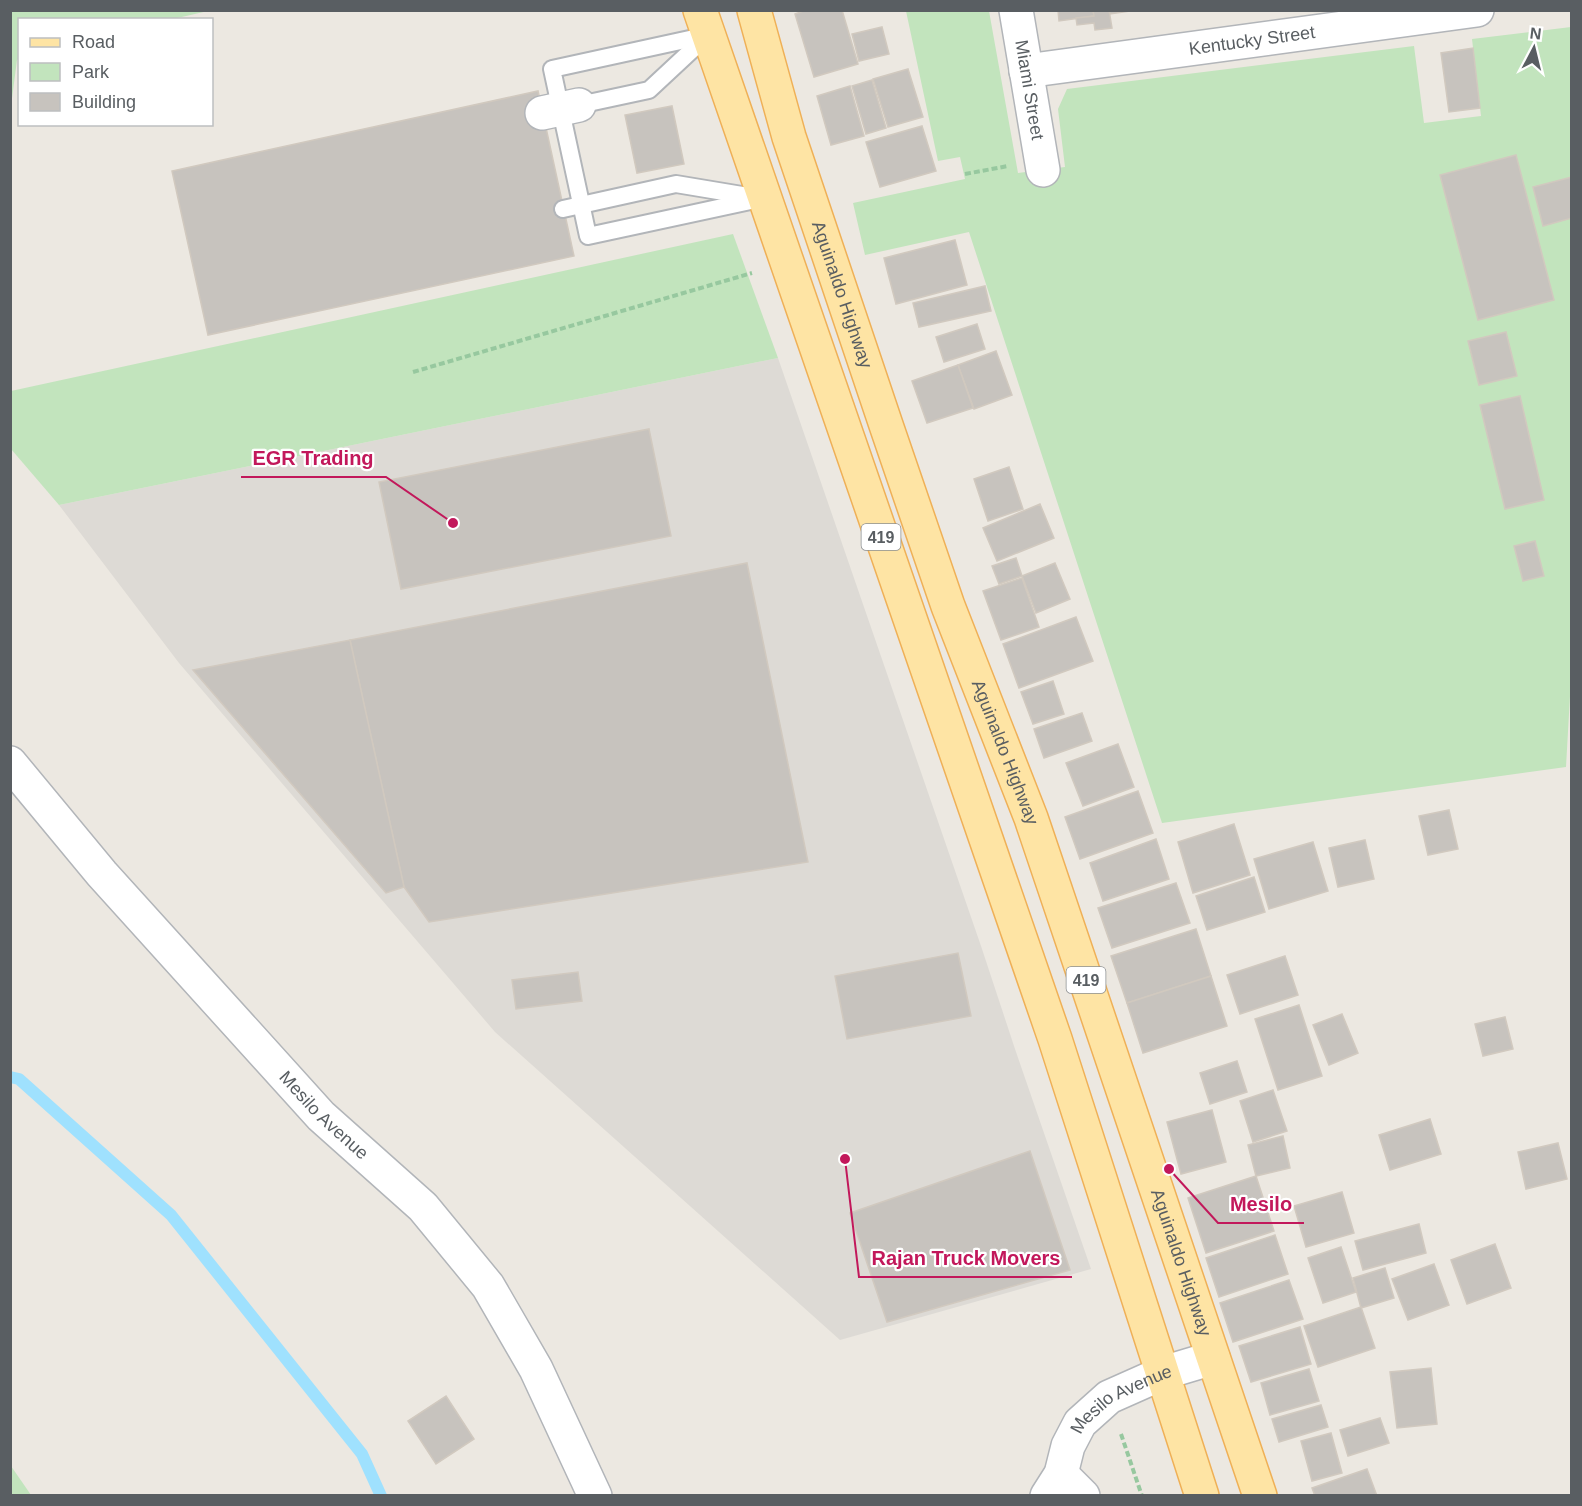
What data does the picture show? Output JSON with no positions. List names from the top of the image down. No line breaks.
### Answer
{"streets":{"main road":["Aguinaldo Highway","419"],"street":["Kentucky Street","Miami Street","Mesilo Avenue"]},"crossings":[["Kentucky Street","Miami Street"],["Aguinaldo Highway","Mesilo Avenue"],["419","Mesilo Avenue"]],"places":["EGR Trading","Rajan Truck Movers","Mesilo"],"legend":["Road","Park","Building"],"north":"top"}
